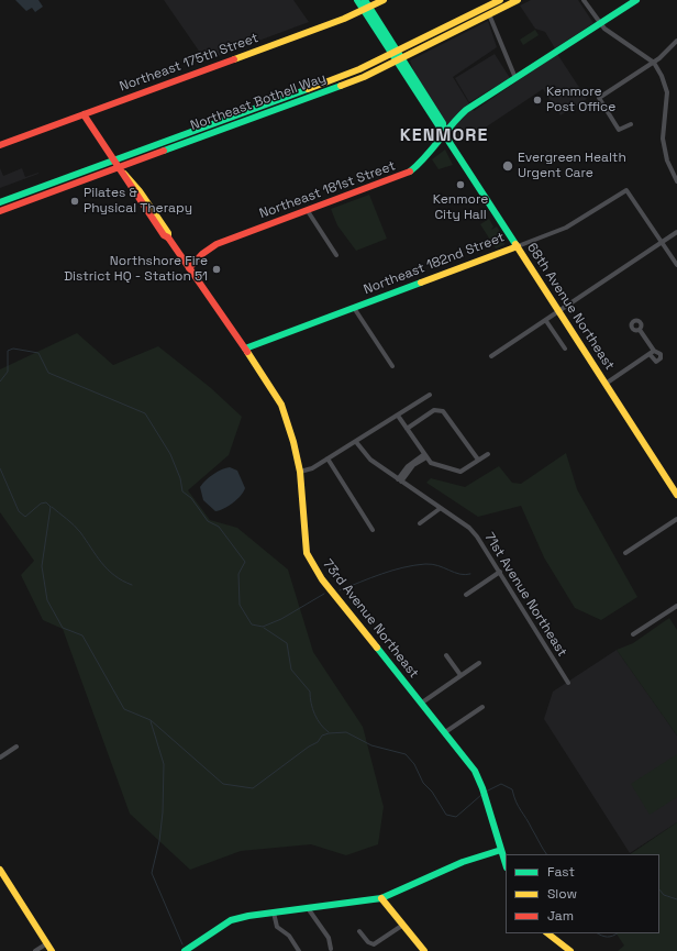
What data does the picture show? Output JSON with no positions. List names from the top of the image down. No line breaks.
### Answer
{"streets":{"street":["Northeast 175th Street","Northeast Bothell Way","Northeast 181st Street","Northeast 182nd Street","68th Avenue Northeast","71st Avenue Northeast","73rd Avenue Northeast"]},"crossings":[["Northeast 175th Street","68th Avenue Northeast"],["Northeast 175th Street","73rd Avenue Northeast"],["Northeast Bothell Way","68th Avenue Northeast"],["Northeast Bothell Way","73rd Avenue Northeast"],["Northeast 181st Street","68th Avenue Northeast"],["Northeast 181st Street","73rd Avenue Northeast"],["Northeast 182nd Street","68th Avenue Northeast"],["Northeast 182nd Street","73rd Avenue Northeast"]],"districts":["KENMORE"],"places":["Kenmore Post Office","Evergreen Health Urgent Care","Kenmore City Hall","Pilates & Physical Therapy","Northshore Fire District HQ - Station 51"],"legend":["Fast","Slow","Jam"]}
